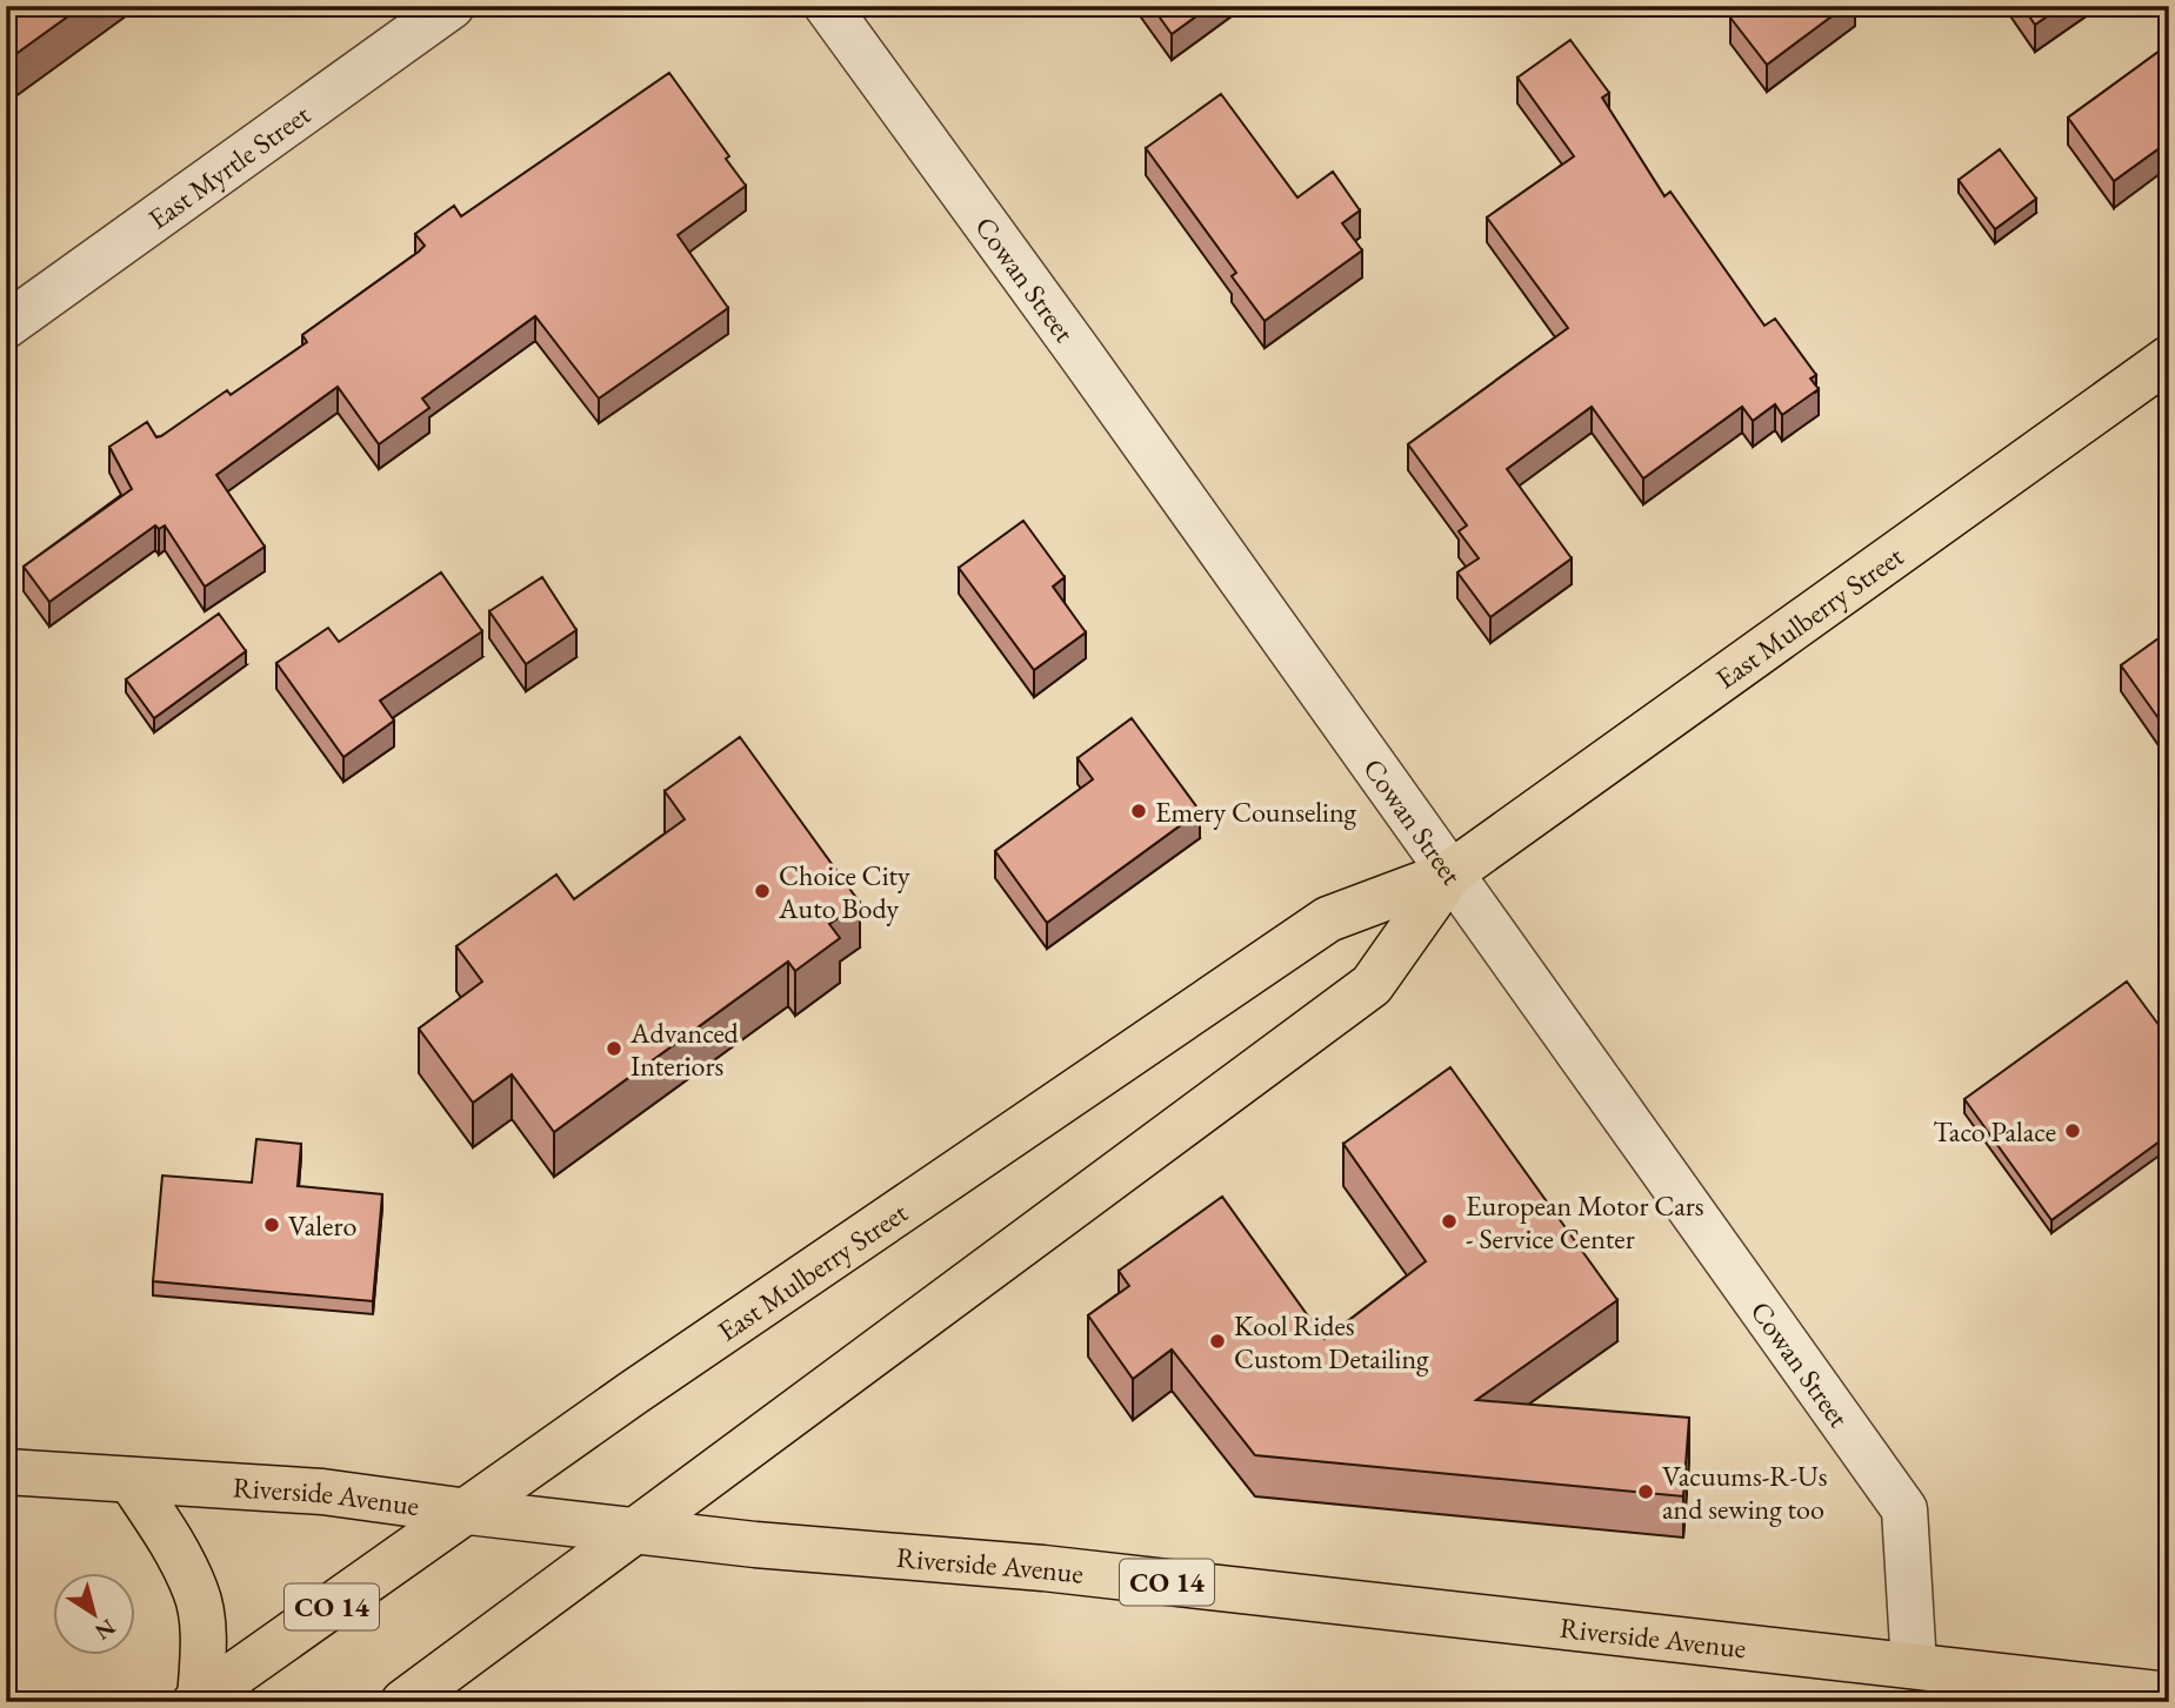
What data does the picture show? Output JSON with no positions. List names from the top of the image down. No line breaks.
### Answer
{"streets":{"main road":["East Mulberry Street","Riverside Avenue","CO 14"],"street":["East Myrtle Street","Cowan Street"]},"crossings":[["Cowan Street","East Mulberry Street"],["Cowan Street","Riverside Avenue"],["East Mulberry Street","Riverside Avenue"]],"places":["Emery Counseling","Choice City Auto Body","Advanced Interiors","Taco Palace","European Motor Cars - Service Center","Valero","Kool Rides Custom Detailing","Vacuums-R-Us and sewing too"],"north":"bottom right"}
